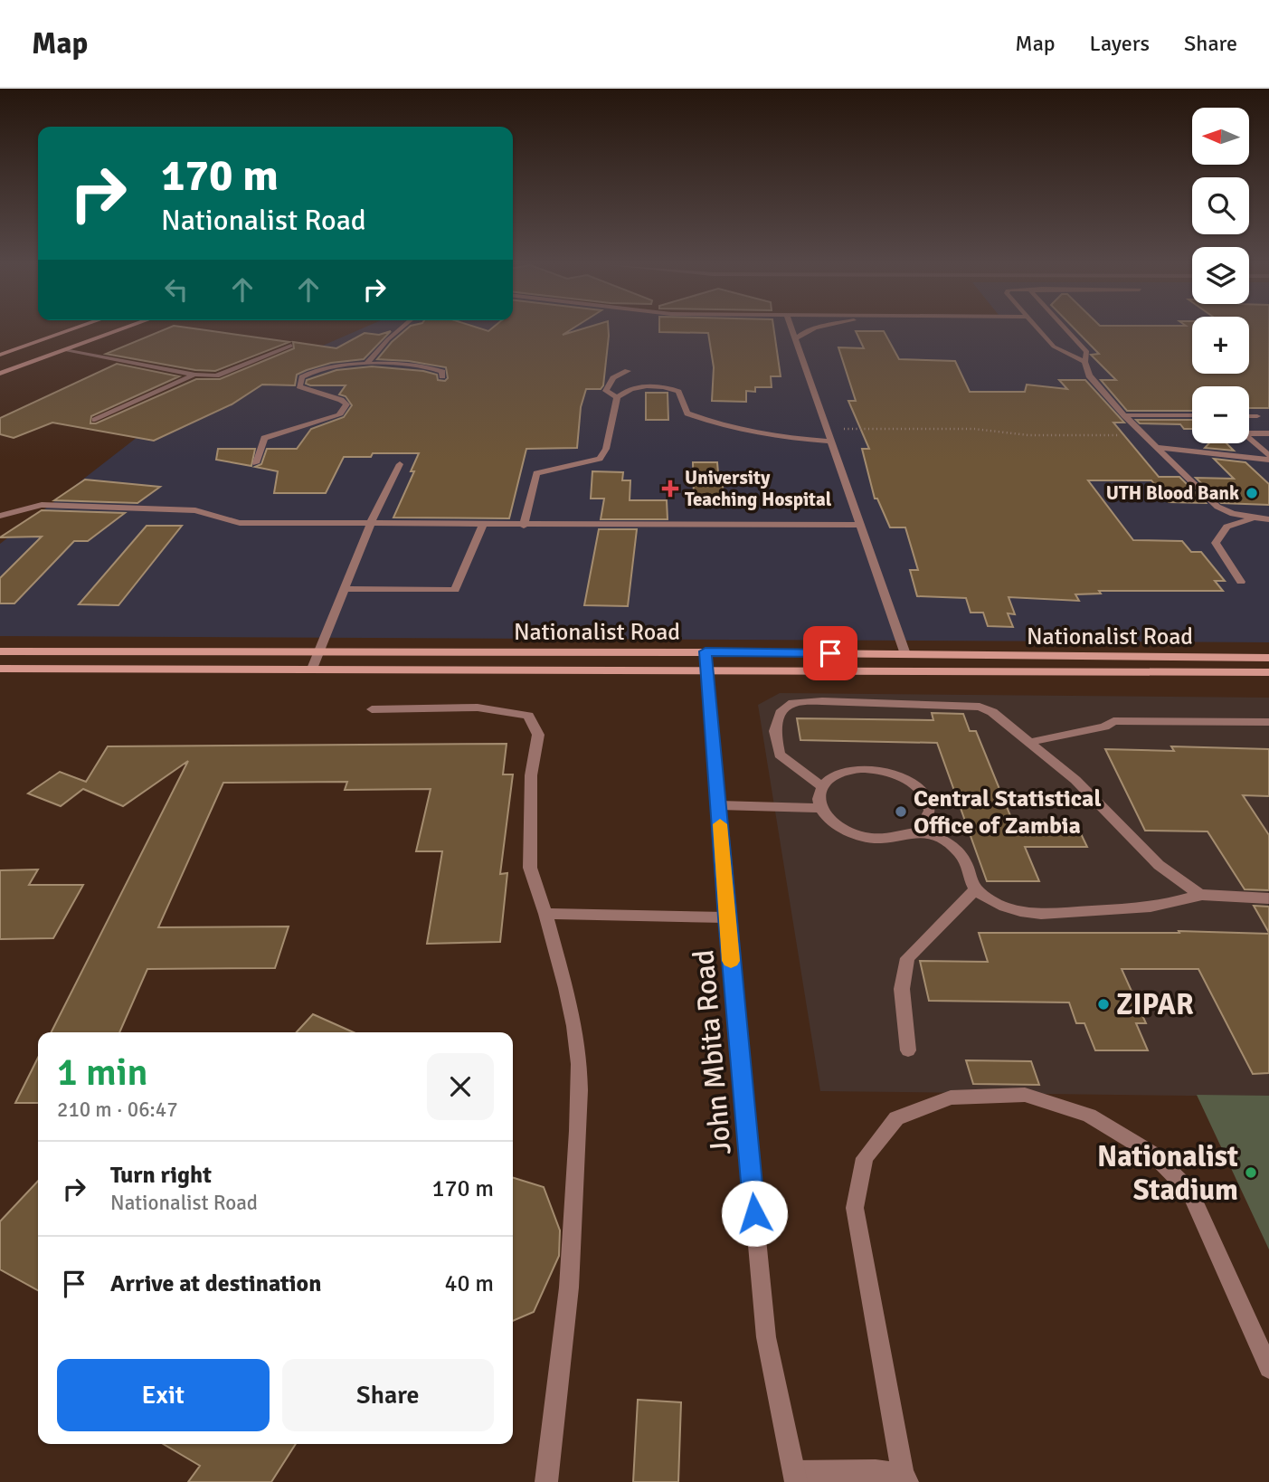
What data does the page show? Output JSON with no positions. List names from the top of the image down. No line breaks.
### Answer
{"streets":{"main road":["Nationalist Road"],"street":["John Mbita Road"]},"crossings":[["Nationalist Road","John Mbita Road"]],"places":{"health":["University Teaching Hospital"],"other":["UTH Blood Bank","Central Statistical Office of Zambia","ZIPAR","Nationalist Stadium"]},"north":"left","page":{"header":"Map","nav":["Map","Layers","Share"],"map_buttons":["+","−"],"turn":["170 m","Nationalist Road"],"heading":["1 min","210 m · 06:47"],"list":[{"name":"Turn right","note":"Nationalist Road","value":"170 m"},{"name":"Arrive at destination","value":"40 m"}],"buttons":["Exit","Share"]}}
